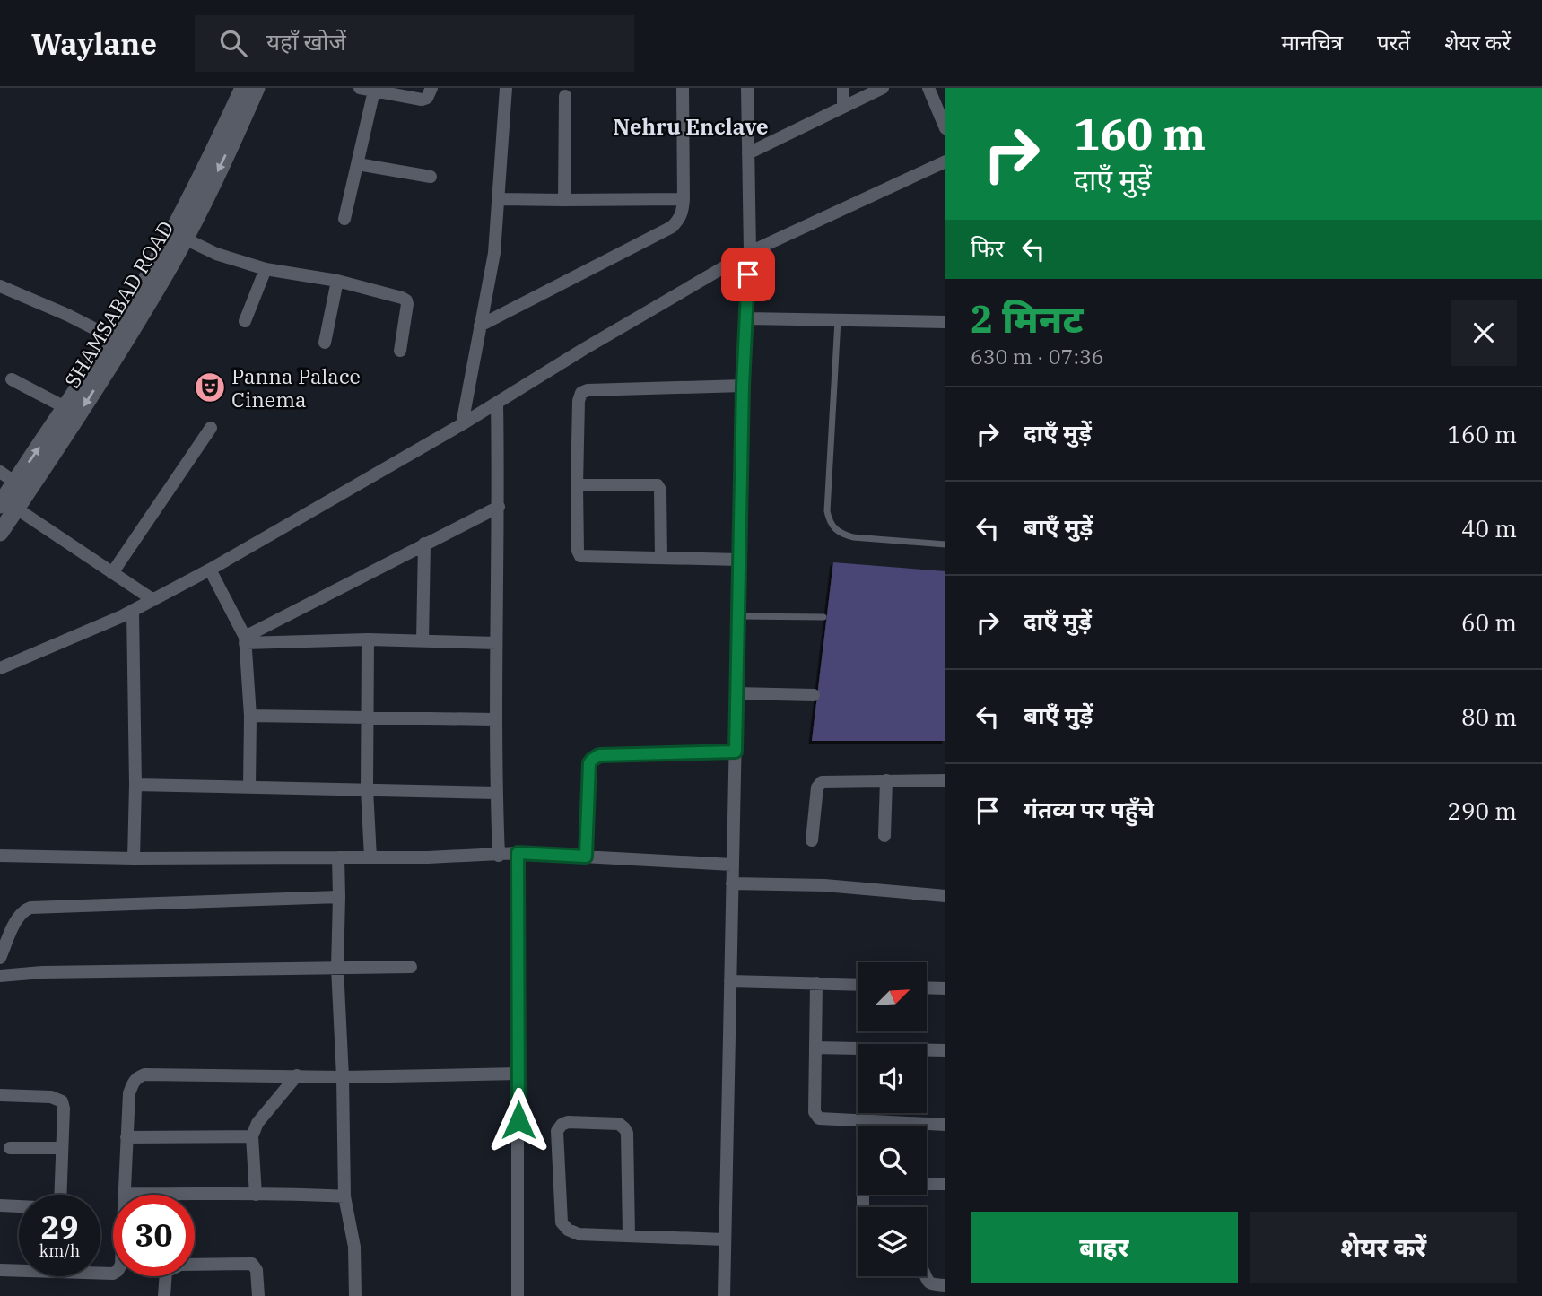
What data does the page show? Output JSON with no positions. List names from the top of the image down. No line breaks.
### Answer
{"streets":{"main road":["SHAMSABAD ROAD"]},"districts":["Nehru Enclave"],"places":{"theatre":["Panna Palace Cinema"]},"north":"top right","page":{"header":"Waylane","search":"यहाँ खोजें","nav":["मानचित्र","परतें","शेयर करें"],"turn":["160 m","दाएँ मुड़ें"],"then":"फिर","heading":["2 मिनट","630 m · 07:36"],"list":[{"name":"दाएँ मुड़ें","value":"160 m"},{"name":"बाएँ मुड़ें","value":"40 m"},{"name":"दाएँ मुड़ें","value":"60 m"},{"name":"बाएँ मुड़ें","value":"80 m"},{"name":"गंतव्य पर पहुँचे","value":"290 m"}],"speed":"29 km/h","limit":"30","buttons":["बाहर","शेयर करें"]}}
